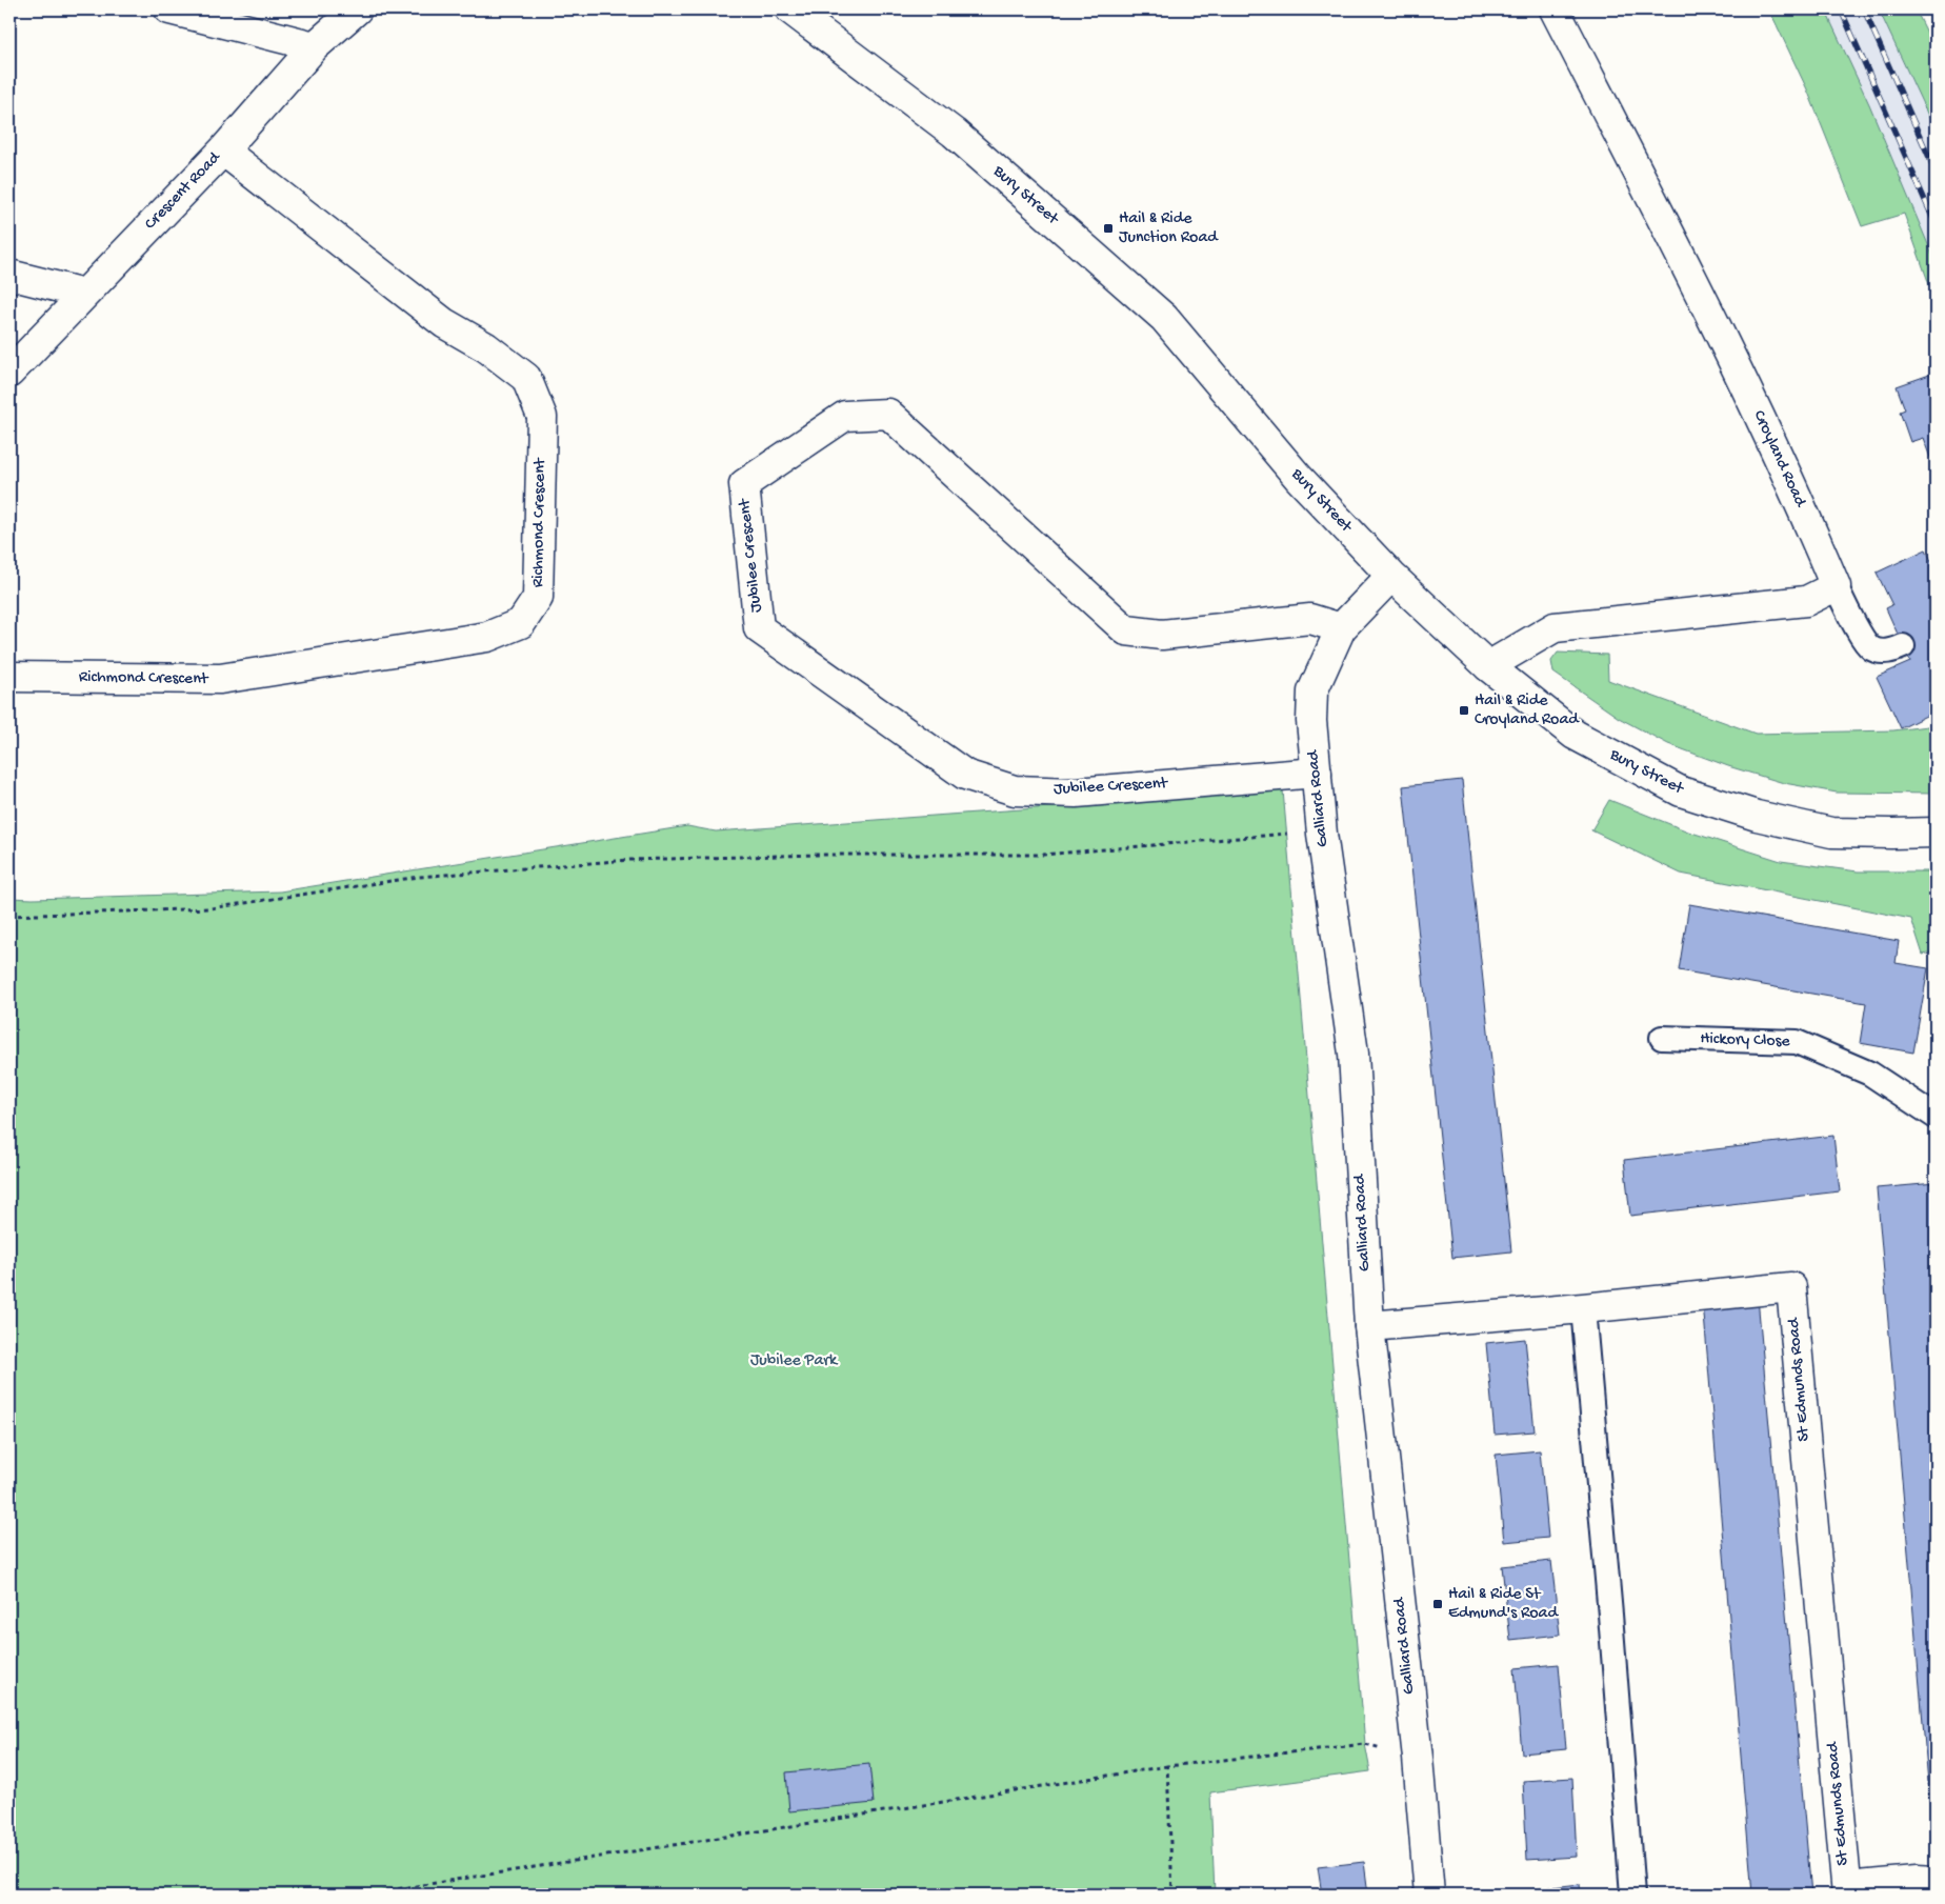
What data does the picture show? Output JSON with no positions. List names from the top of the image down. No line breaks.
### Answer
{"streets":{"street":["Crescent Road","Bury Street","Croyland Road","Richmond Crescent","Jubilee Crescent","Galliard Road","St Edmunds Road"],"lane":["Hickory Close"]},"crossings":[["Crescent Road","Richmond Crescent"],["Bury Street","Galliard Road"],["Jubilee Crescent","Galliard Road"],["Galliard Road","St Edmunds Road"]],"parks":["Jubilee Park"],"places":{"transit":["Hail & Ride Junction Road","Hail & Ride Croyland Road","Hail & Ride St Edmund's Road"]}}
